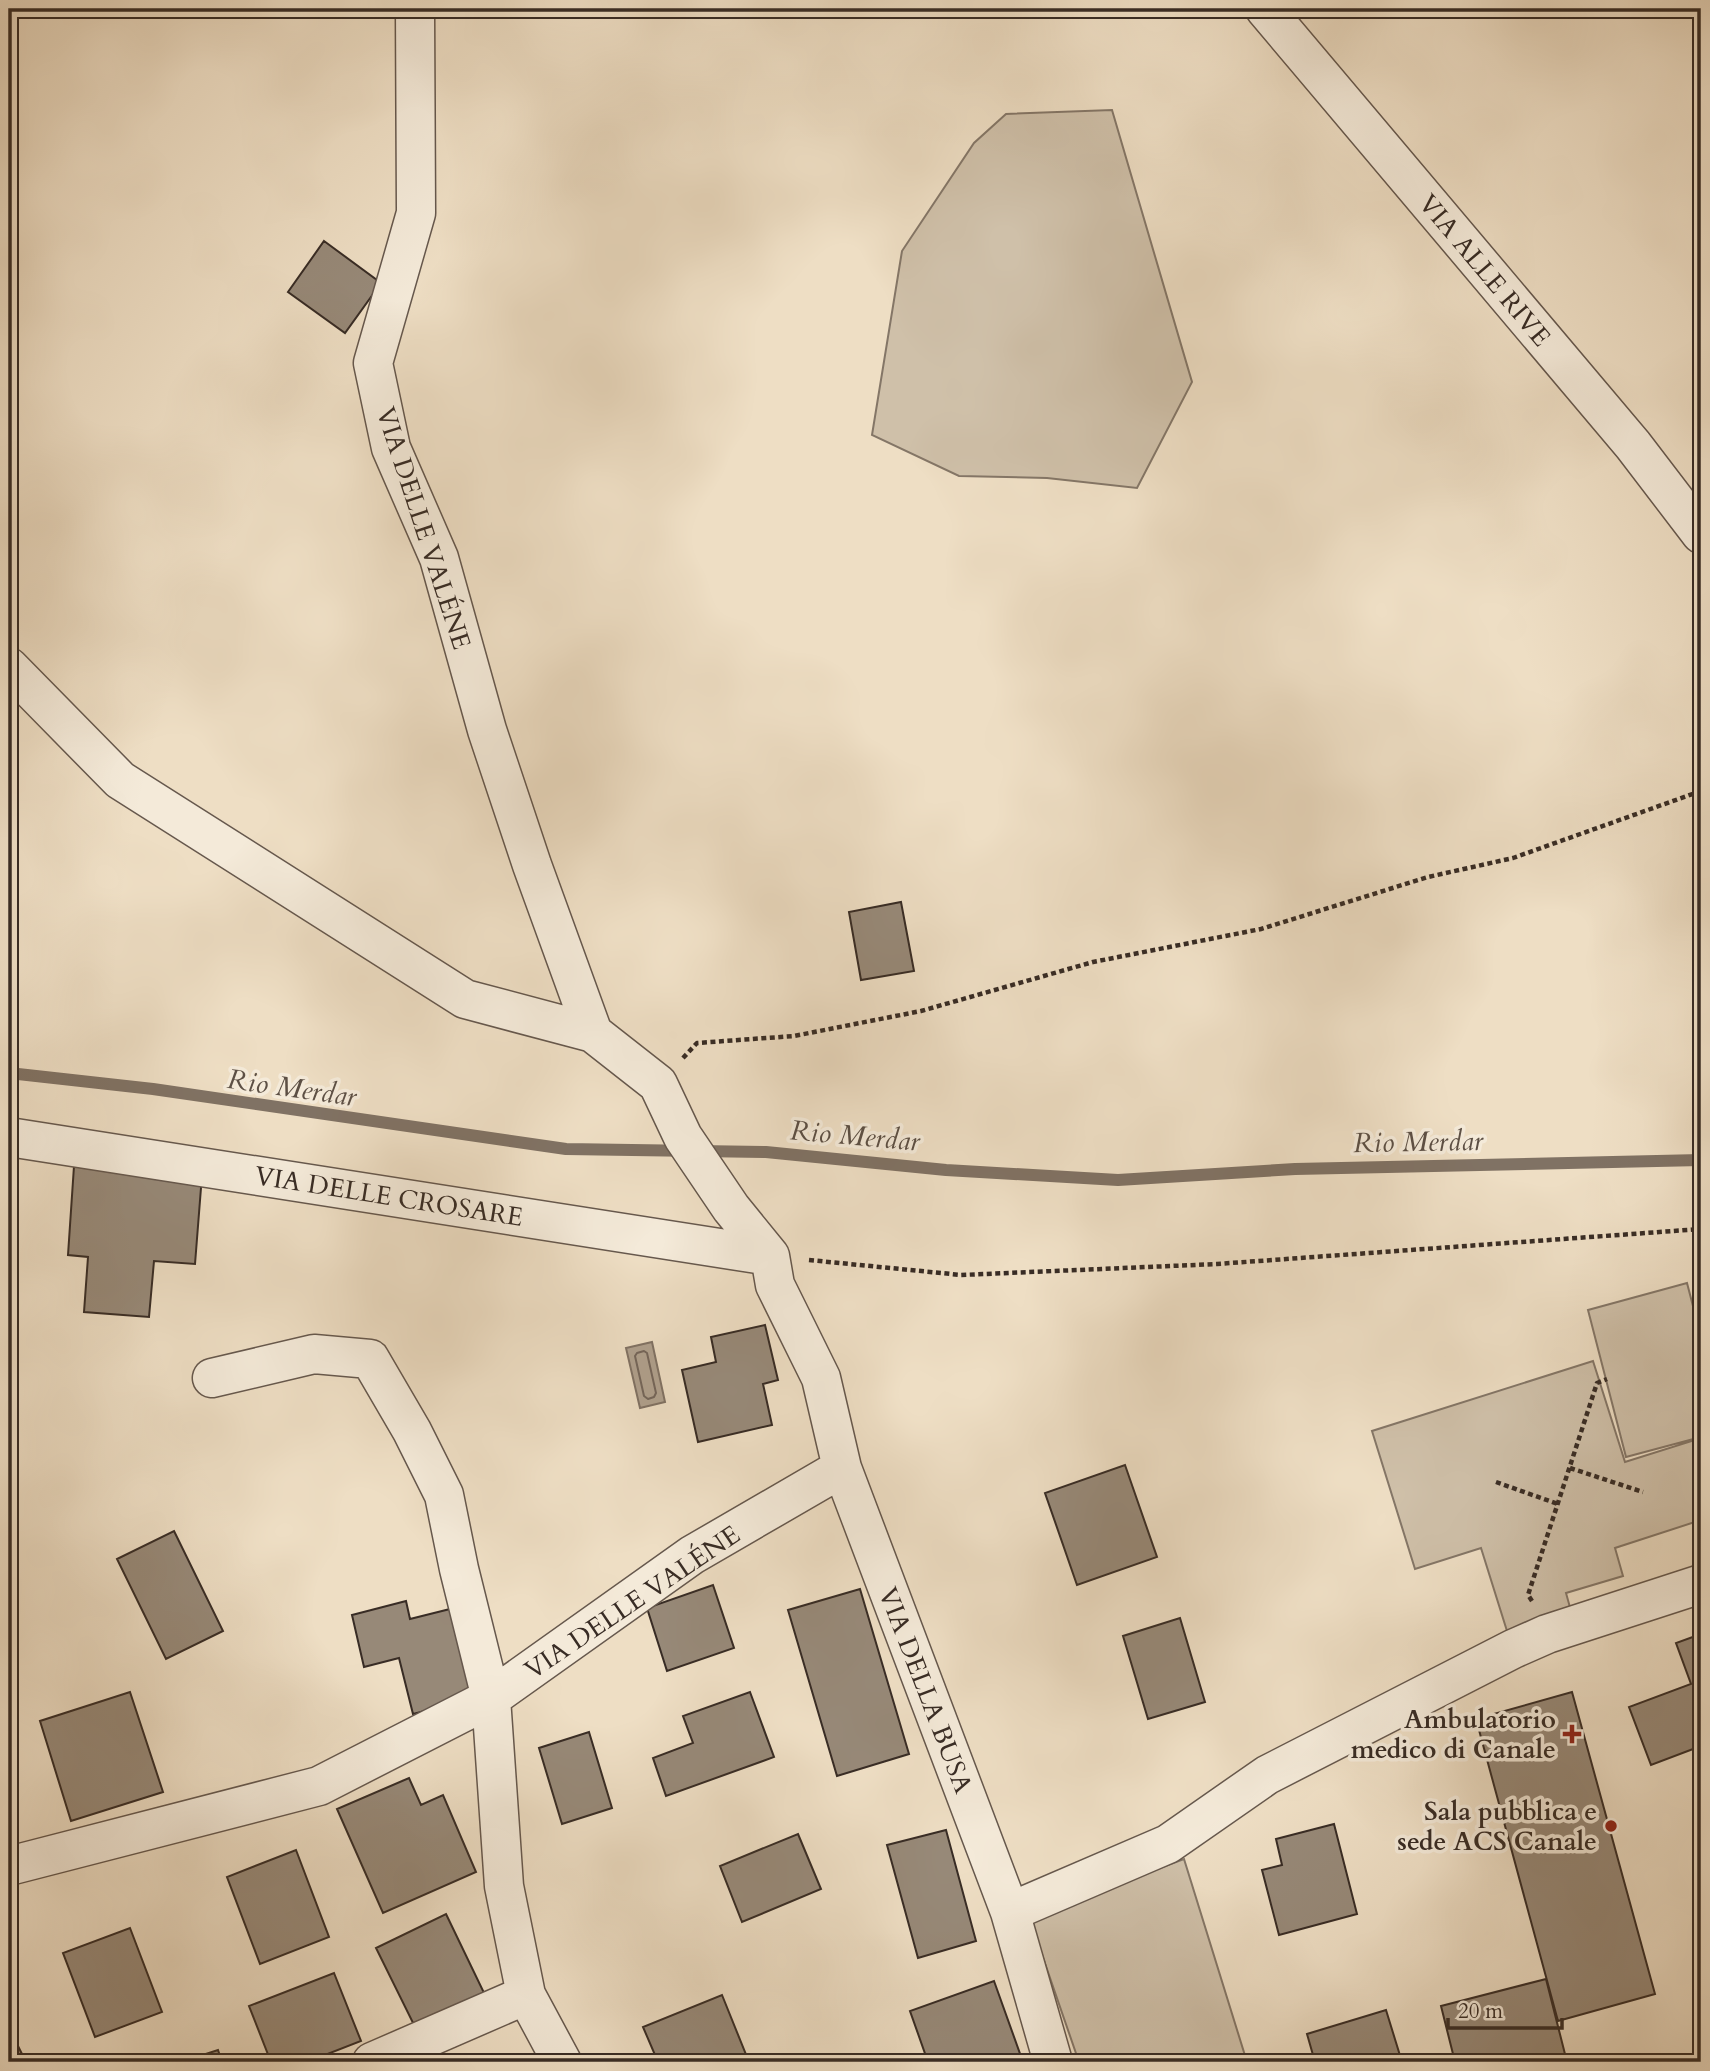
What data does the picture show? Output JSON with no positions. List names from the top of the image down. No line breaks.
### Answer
{"streets":{"street":["VIA ALLE RIVE","VIA DELLE VALÉNE","VIA DELLE CROSARE","VIA DELLA BUSA"]},"crossings":[["VIA DELLE VALÉNE","VIA DELLA BUSA"]],"water":["Rio Merdar"],"places":{"health":["Ambulatorio medico di Canale"],"other":["Sala pubblica e sede ACS Canale"]},"scale_bar":"20 m"}
